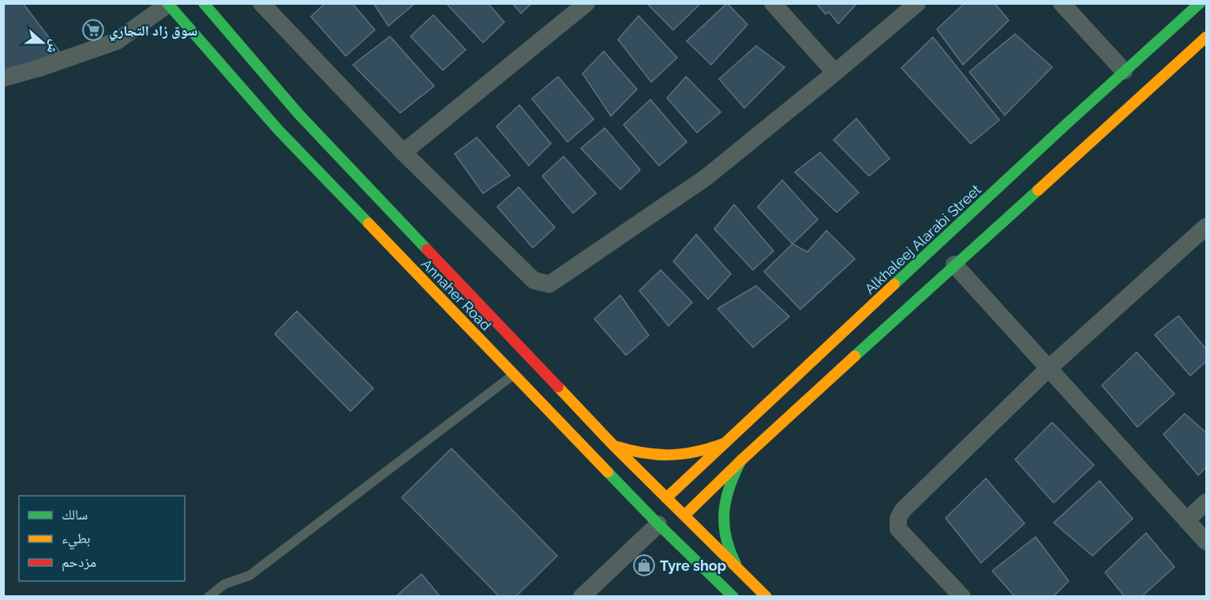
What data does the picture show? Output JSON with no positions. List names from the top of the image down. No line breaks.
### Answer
{"streets":{"main road":["Alkhaleej Alarabi Street","Annaher Road"]},"crossings":[["Alkhaleej Alarabi Street","Annaher Road"]],"places":{"supermarket":["سوق زاد التجاري"],"shop":["Tyre shop"]},"legend":["سالك","بطيء","مزدحم"],"north":"right"}
